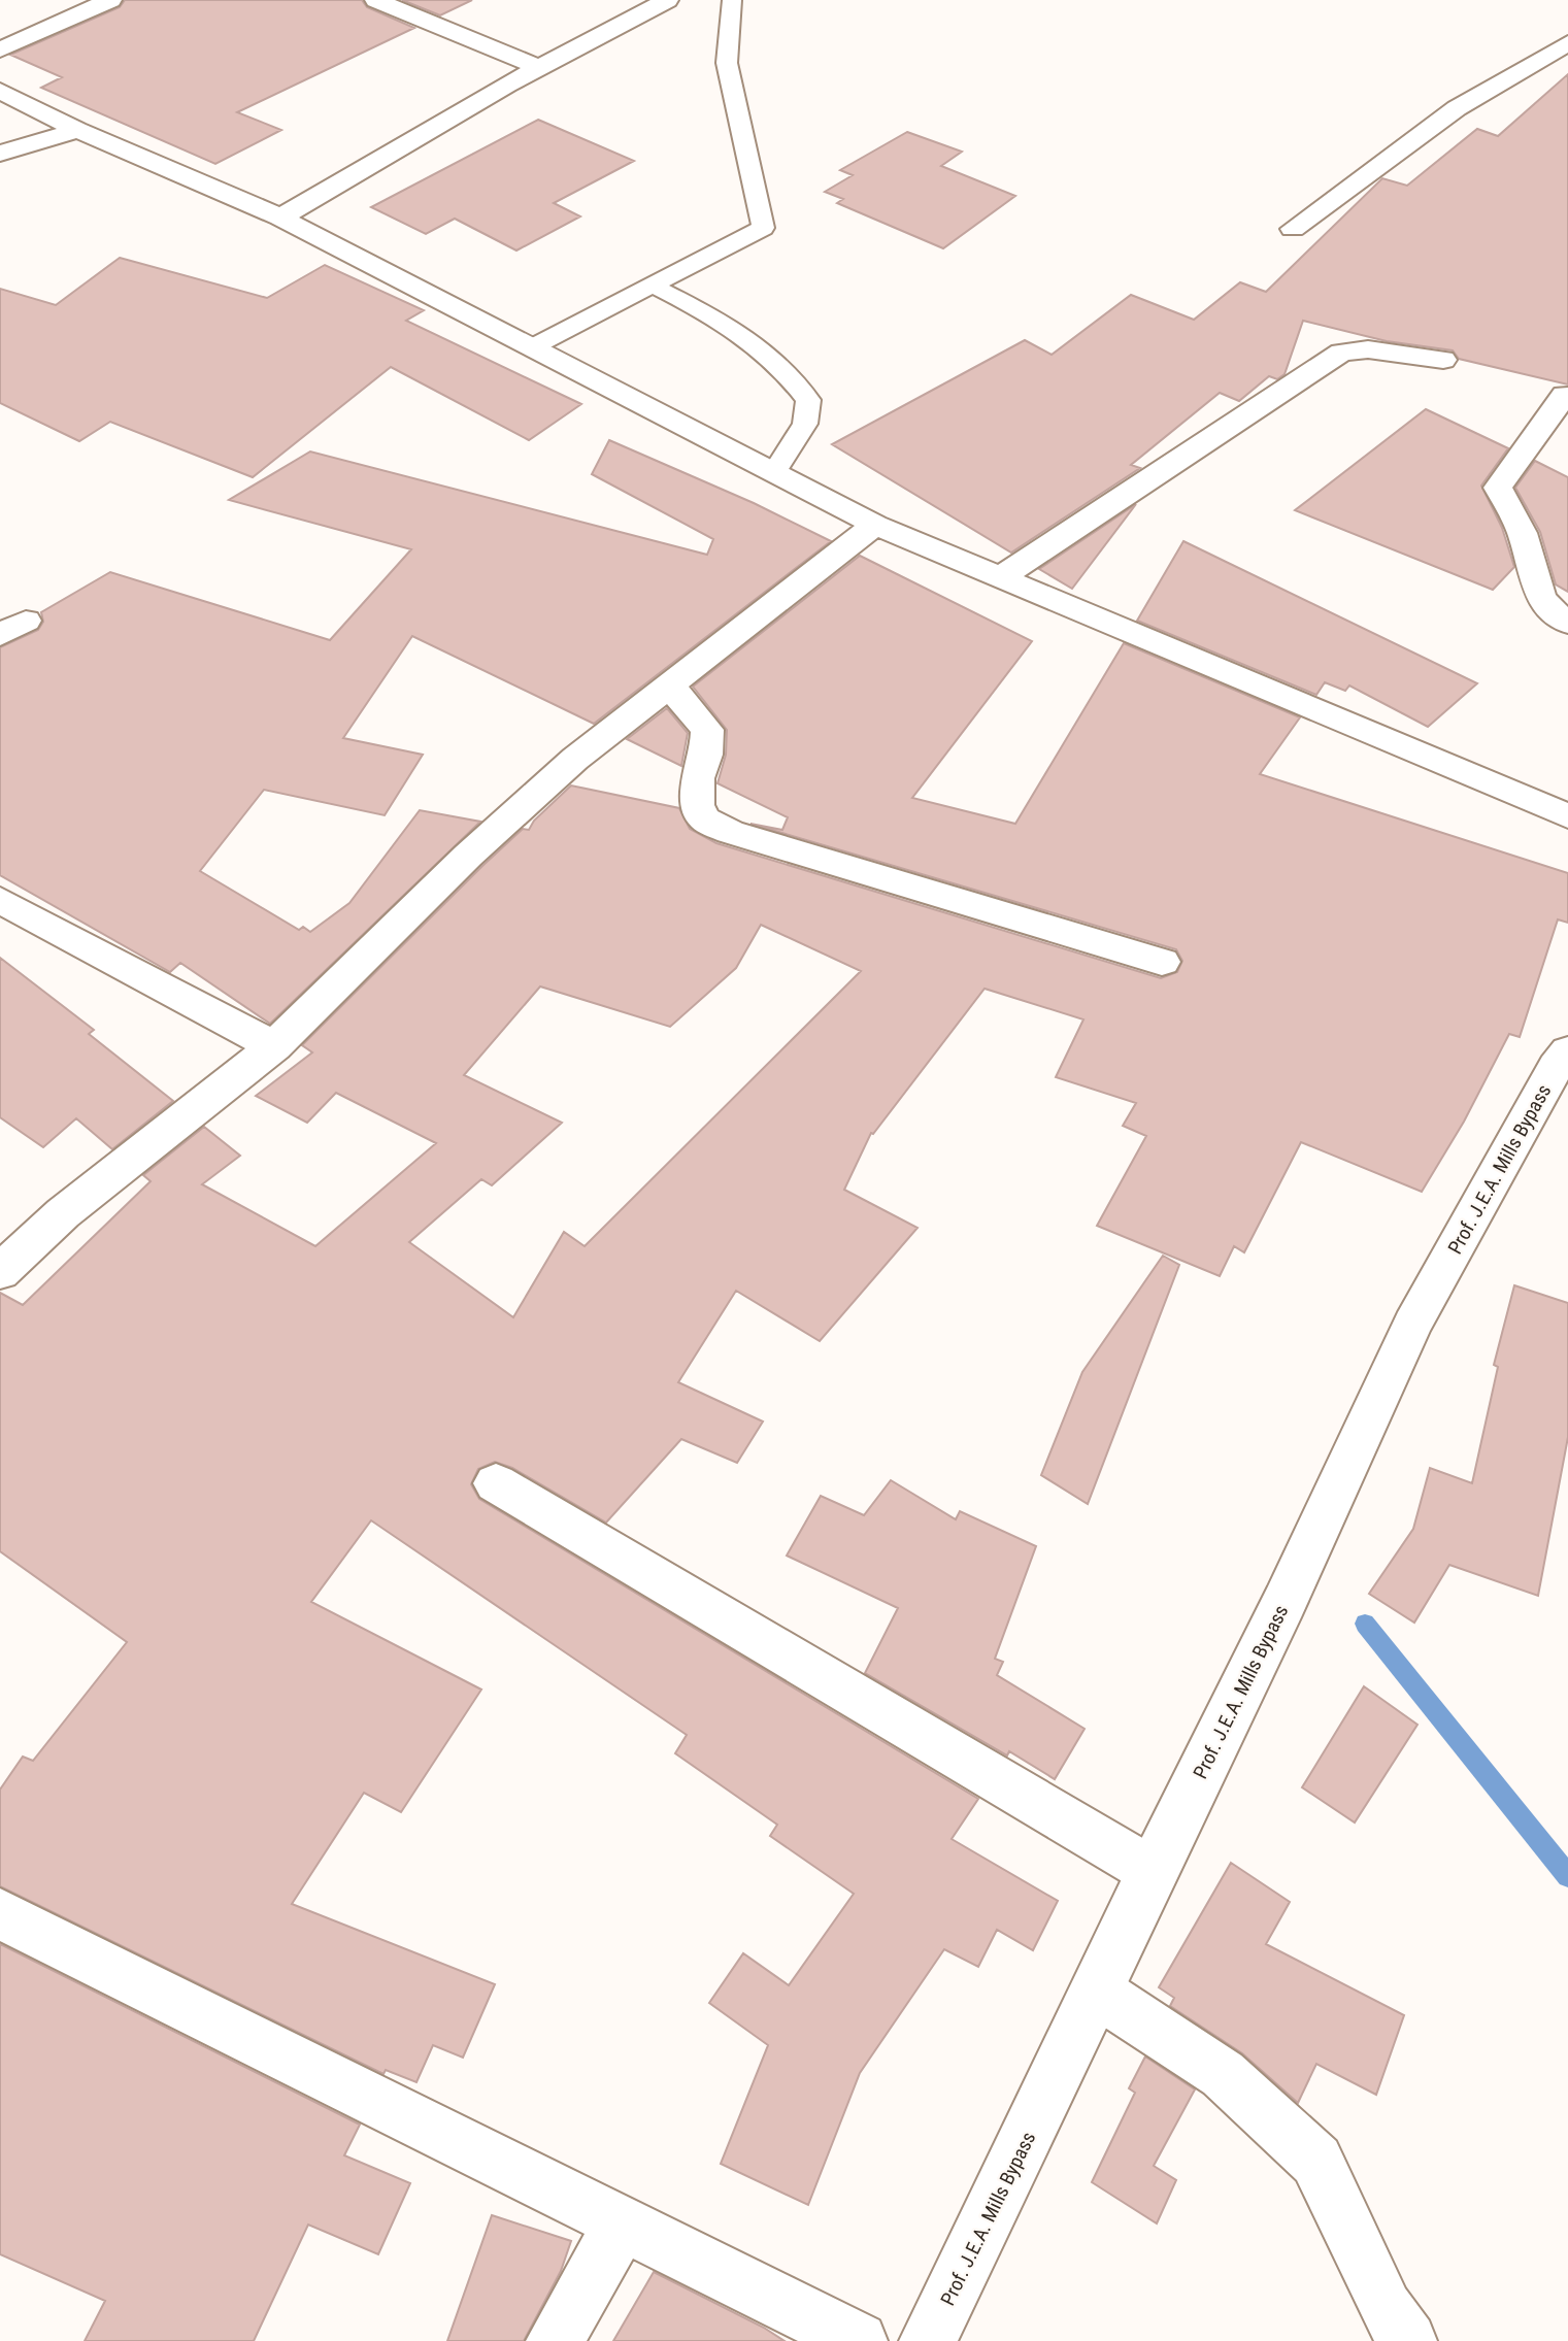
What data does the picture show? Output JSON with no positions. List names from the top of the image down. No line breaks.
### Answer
{"streets":{"street":["Prof. J.E.A. Mills Bypass"]}}
